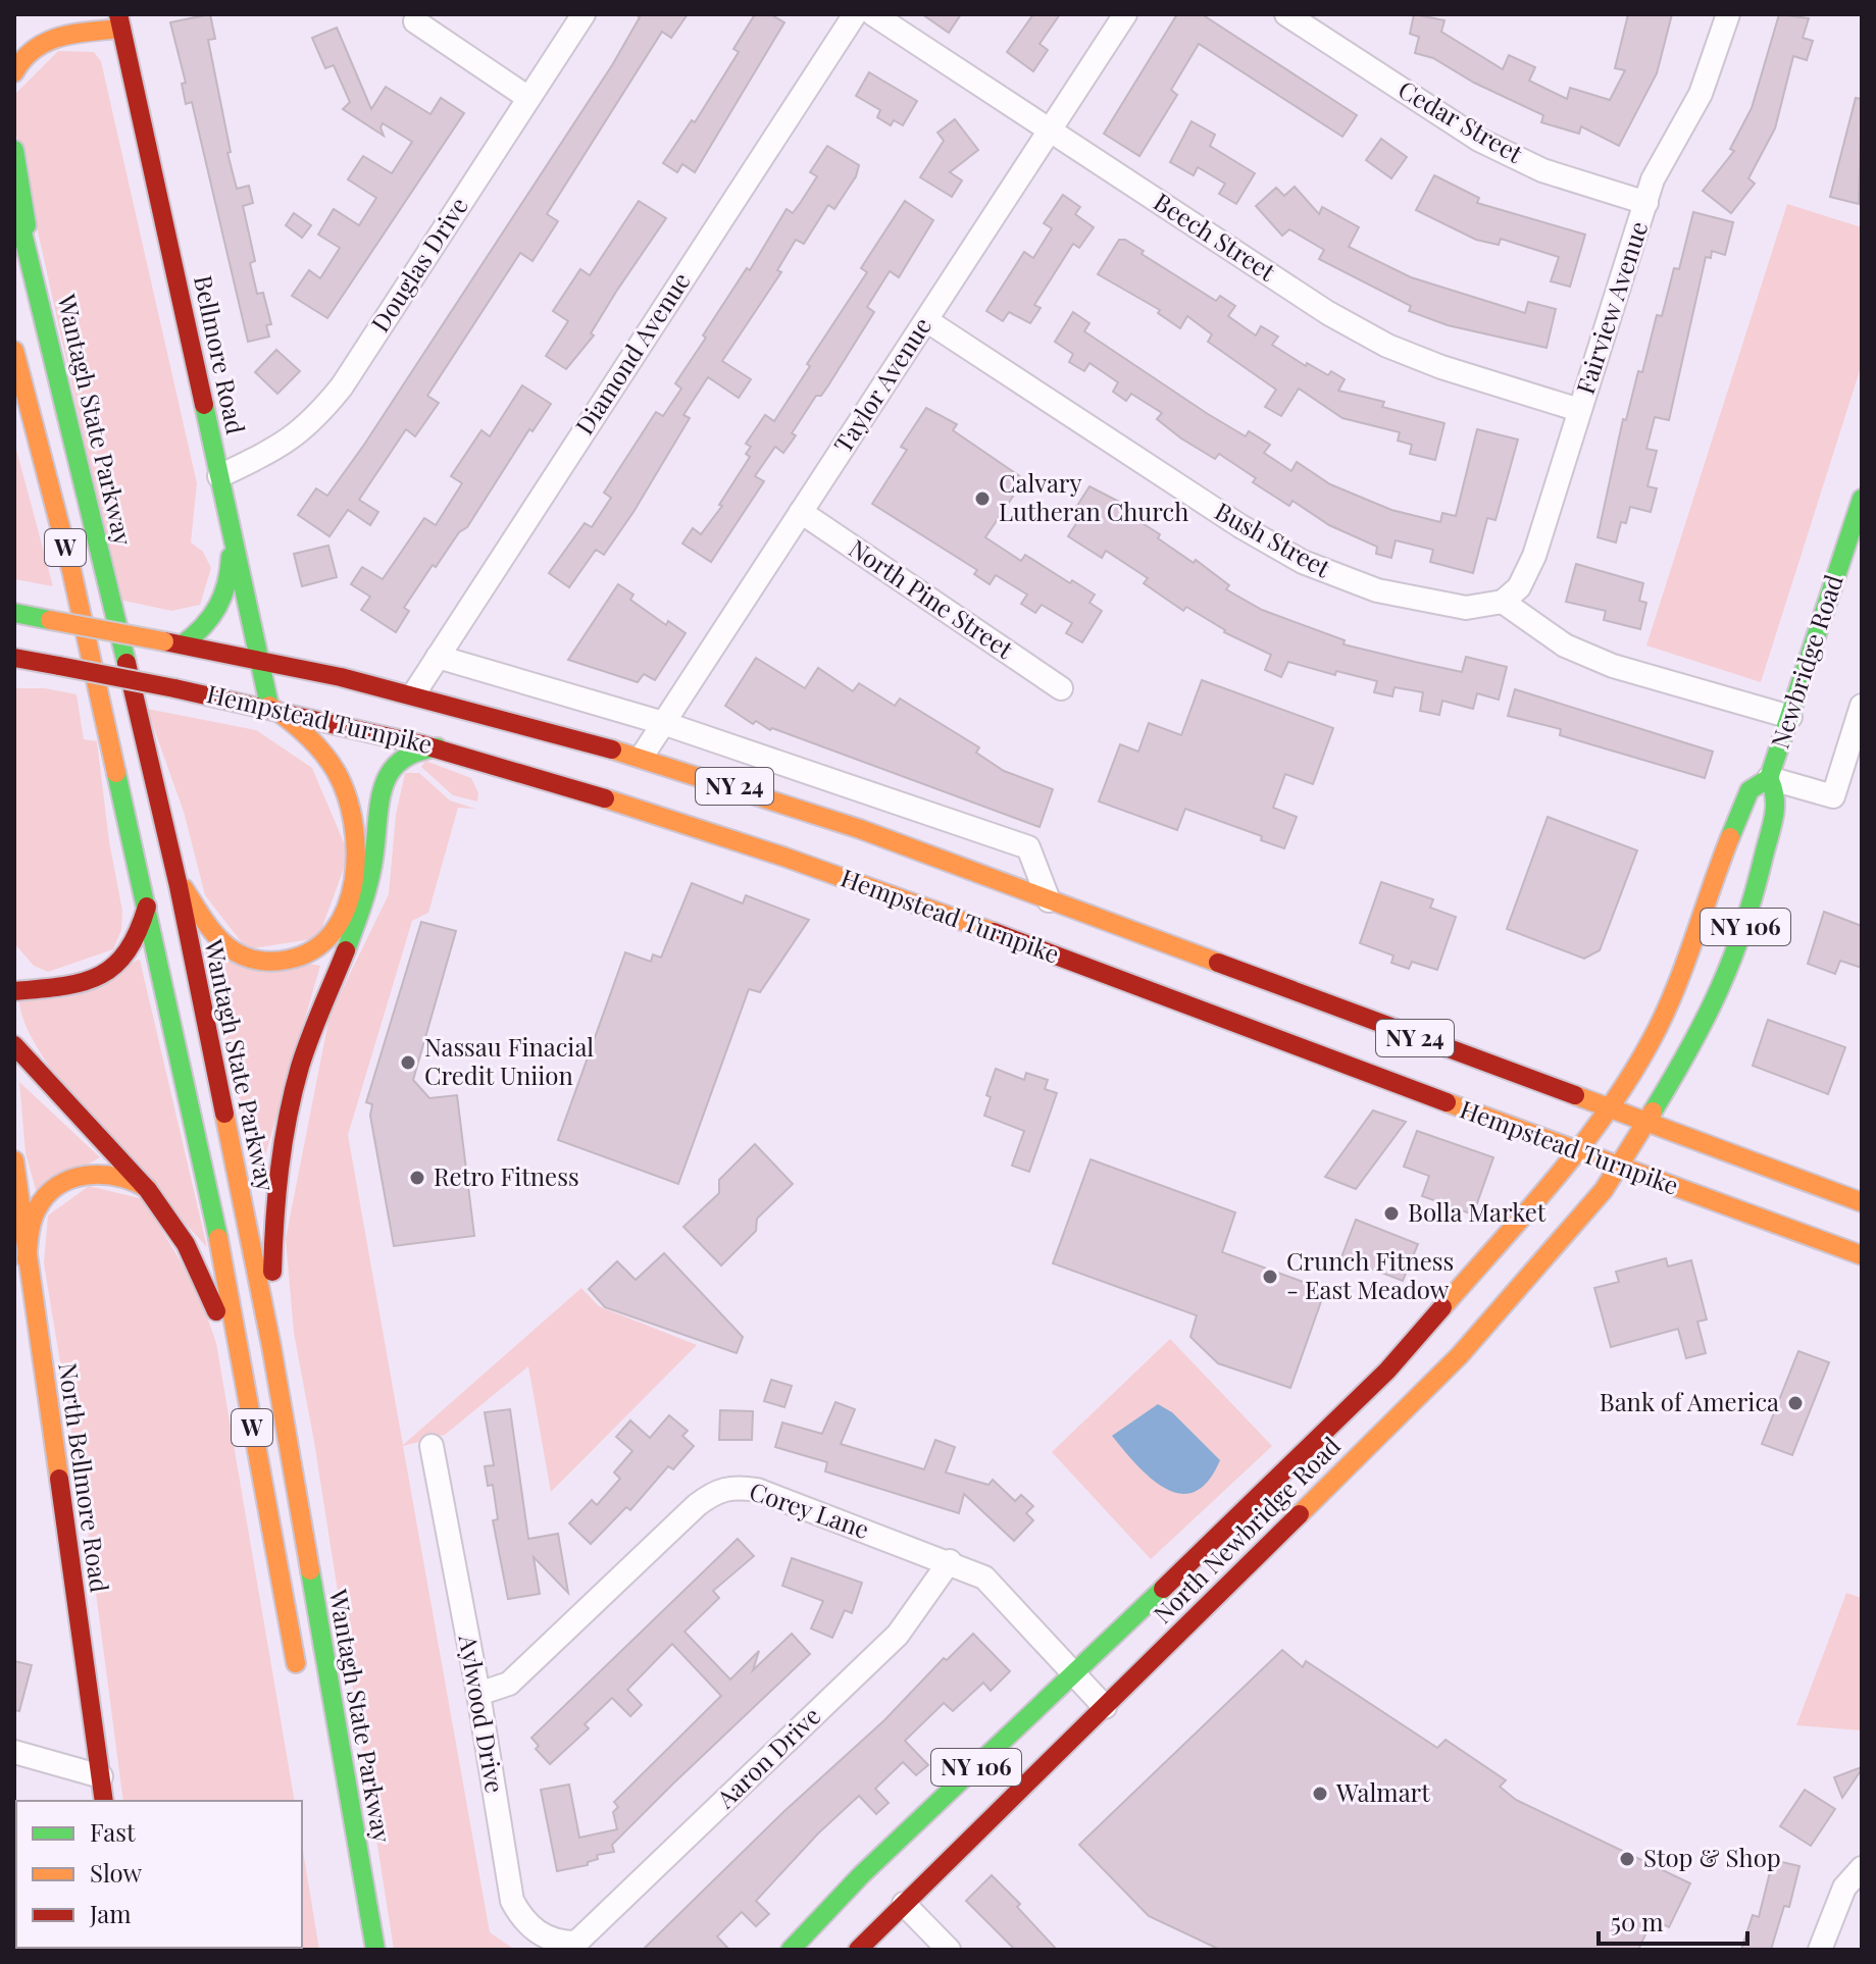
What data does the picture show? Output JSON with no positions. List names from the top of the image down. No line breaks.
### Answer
{"streets":{"main road":["Bellmore Road","Wantagh State Parkway","W","Newbridge Road","Hempstead Turnpike","NY 24","NY 106","North Bellmore Road","North Newbridge Road"],"street":["Cedar Street","Beech Street","Douglas Drive","Fairview Avenue","Diamond Avenue","Taylor Avenue","Bush Street","North Pine Street","Corey Lane","Aylwood Drive","Aaron Drive"]},"crossings":[["Cedar Street","Fairview Avenue"],["Beech Street","Fairview Avenue"],["Beech Street","Taylor Avenue"],["Douglas Drive","Bellmore Road"],["Fairview Avenue","Bush Street"],["Diamond Avenue","Hempstead Turnpike"],["Bellmore Road","Hempstead Turnpike"],["Taylor Avenue","Bush Street"],["Taylor Avenue","North Pine Street"],["Taylor Avenue","Hempstead Turnpike"],["Newbridge Road","Hempstead Turnpike"],["Newbridge Road","North Newbridge Road"],["Hempstead Turnpike","North Newbridge Road"],["Corey Lane","North Newbridge Road"],["Corey Lane","Aylwood Drive"],["Corey Lane","Aaron Drive"],["Aylwood Drive","Aaron Drive"]],"places":["Calvary Lutheran Church","Nassau Finacial Credit Uniion","Retro Fitness","Bolla Market","Crunch Fitness - East Meadow","Bank of America","Walmart","Stop & Shop"],"legend":["Fast","Slow","Jam"],"scale_bar":"50 m"}
